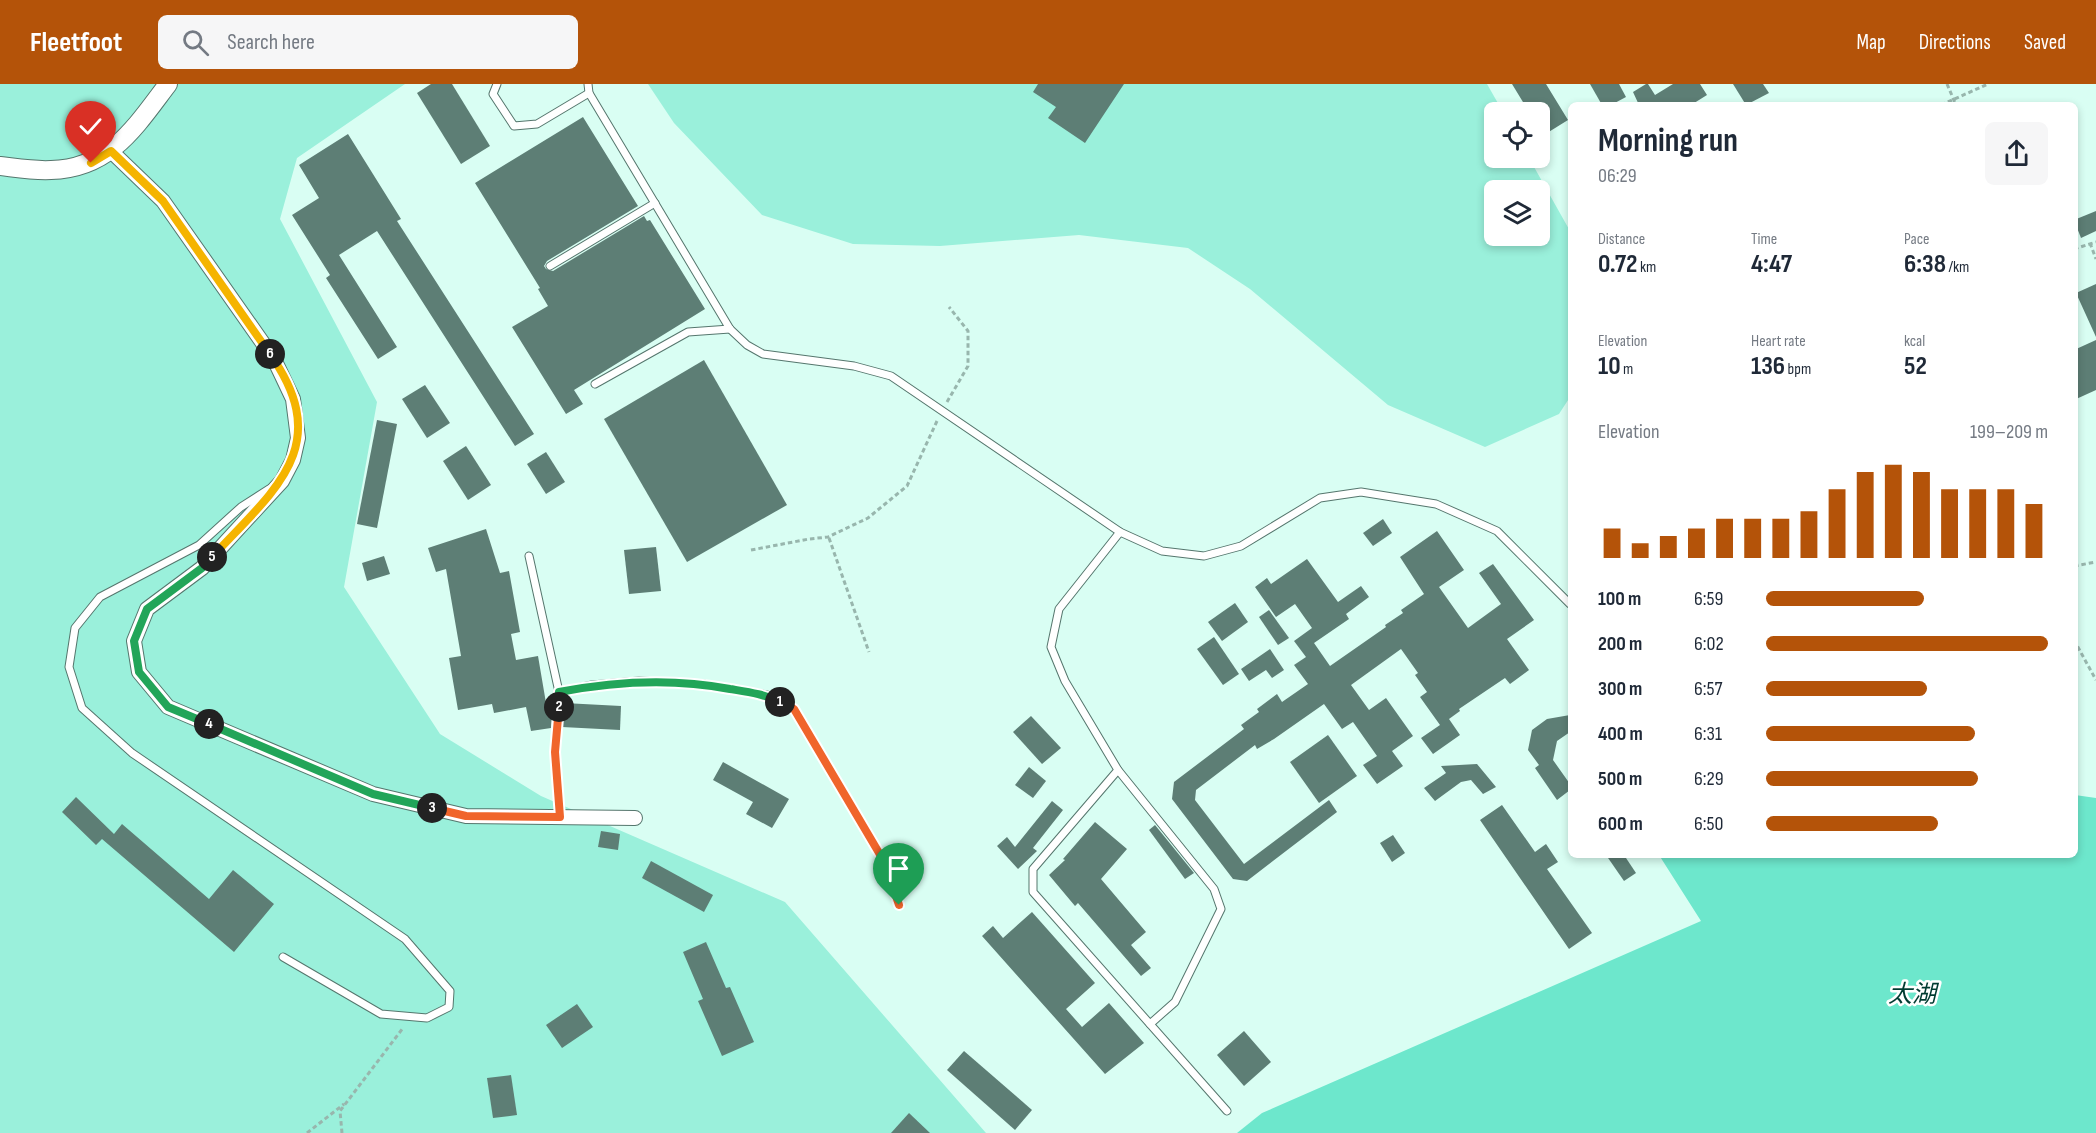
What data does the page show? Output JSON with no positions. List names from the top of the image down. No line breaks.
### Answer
{"water":["太湖"],"page":{"header":"Fleetfoot","search":"Search here","nav":["Map","Directions","Saved"],"heading":["Morning run","06:29"],"stats":[["Distance","0.72 km"],["Time","4:47"],["Pace","6:38 /km"],["Elevation","10 m"],["Heart rate","136 bpm"],["kcal","52"]],"pins":["6","5","1","2","4","3"],"chart":["Elevation","199–209 m"],"list":[{"name":"100 m","note":"6:59"},{"name":"200 m","note":"6:02"},{"name":"300 m","note":"6:57"},{"name":"400 m","note":"6:31"},{"name":"500 m","note":"6:29"},{"name":"600 m","note":"6:50"}]}}
